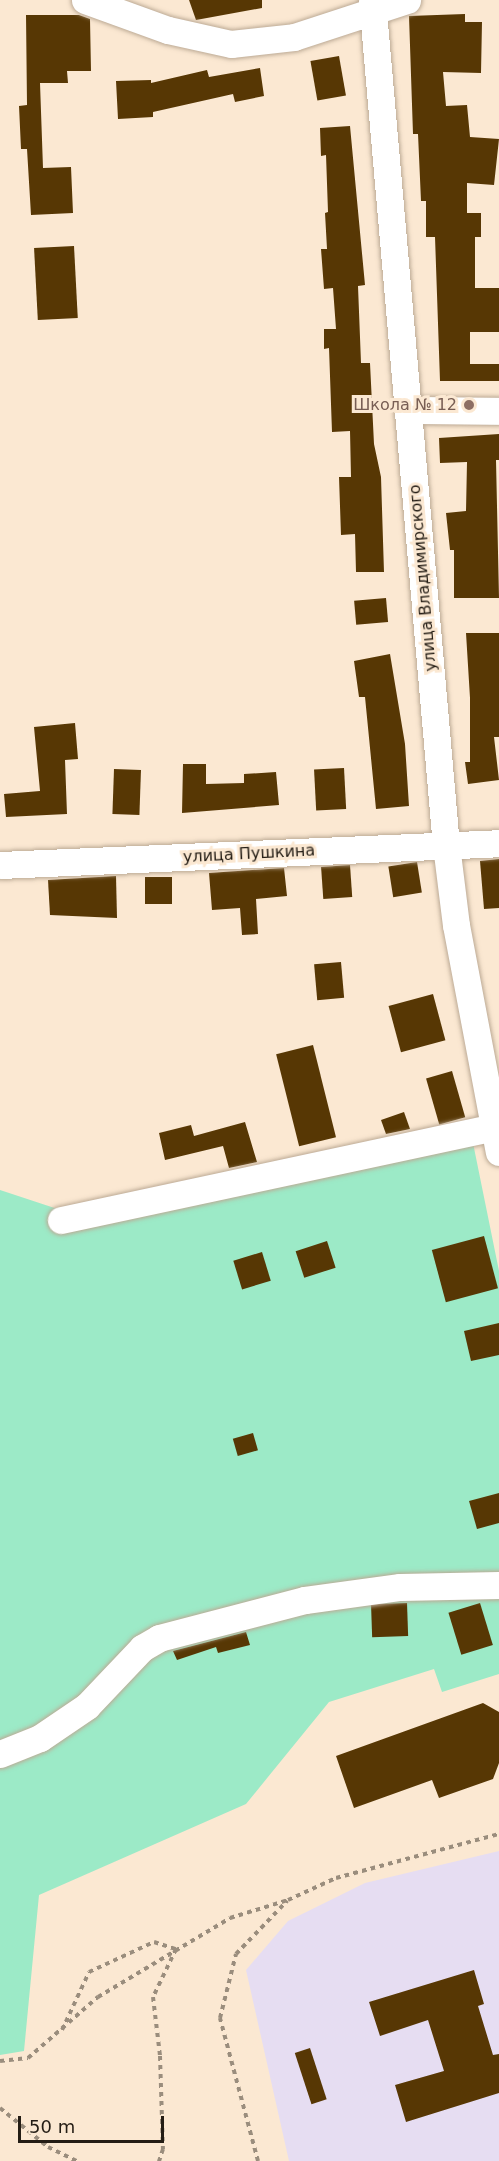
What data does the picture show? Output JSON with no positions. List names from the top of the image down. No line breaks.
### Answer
{"streets":{"street":["улица Владимирского","улица Пушкина"]},"crossings":[["улица Владимирского","улица Пушкина"]],"places":["Школа № 12"],"scale_bar":"50 m"}
